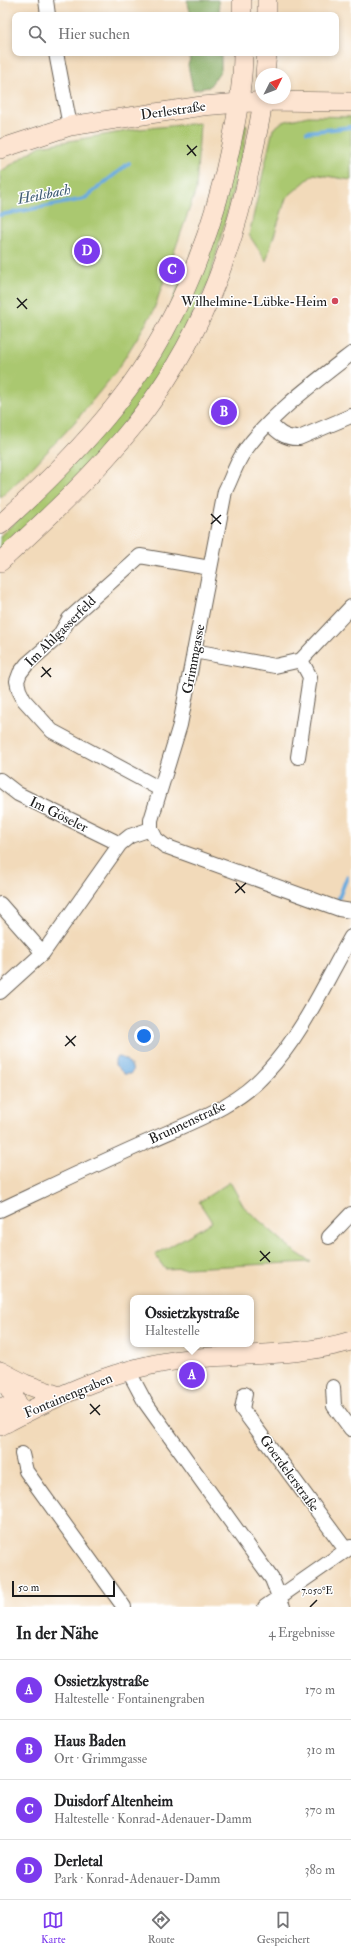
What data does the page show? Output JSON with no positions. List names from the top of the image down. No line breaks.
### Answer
{"streets":{"main road":["Derlestraße","Fontainengraben"],"street":["Im Ahlgasserfeld","Grimmgasse","Im Göseler","Brunnenstraße","Goerdelerstraße"]},"crossings":[["Im Ahlgasserfeld","Grimmgasse"]],"water":["Heilsbach"],"places":["Wilhelmine-Lübke-Heim"],"scale_bar":"50 m","north":"top right","page":{"search":"Hier suchen","pins":["D","C","B","A"],"popup":["Ossietzkystraße","Haltestelle"],"scale":"50 m","heading":["In der Nähe","4 Ergebnisse"],"list":[{"mark":"A","name":"Ossietzkystraße","note":"Haltestelle · Fontainengraben","value":"170 m"},{"mark":"B","name":"Haus Baden","note":"Ort · Grimmgasse","value":"310 m"},{"mark":"C","name":"Duisdorf Altenheim","note":"Haltestelle · Konrad-Adenauer-Damm","value":"370 m"},{"mark":"D","name":"Derletal","note":"Park · Konrad-Adenauer-Damm","value":"380 m"}],"nav":["Karte","Route","Gespeichert"]},"coordinates":["7.050°E"]}
